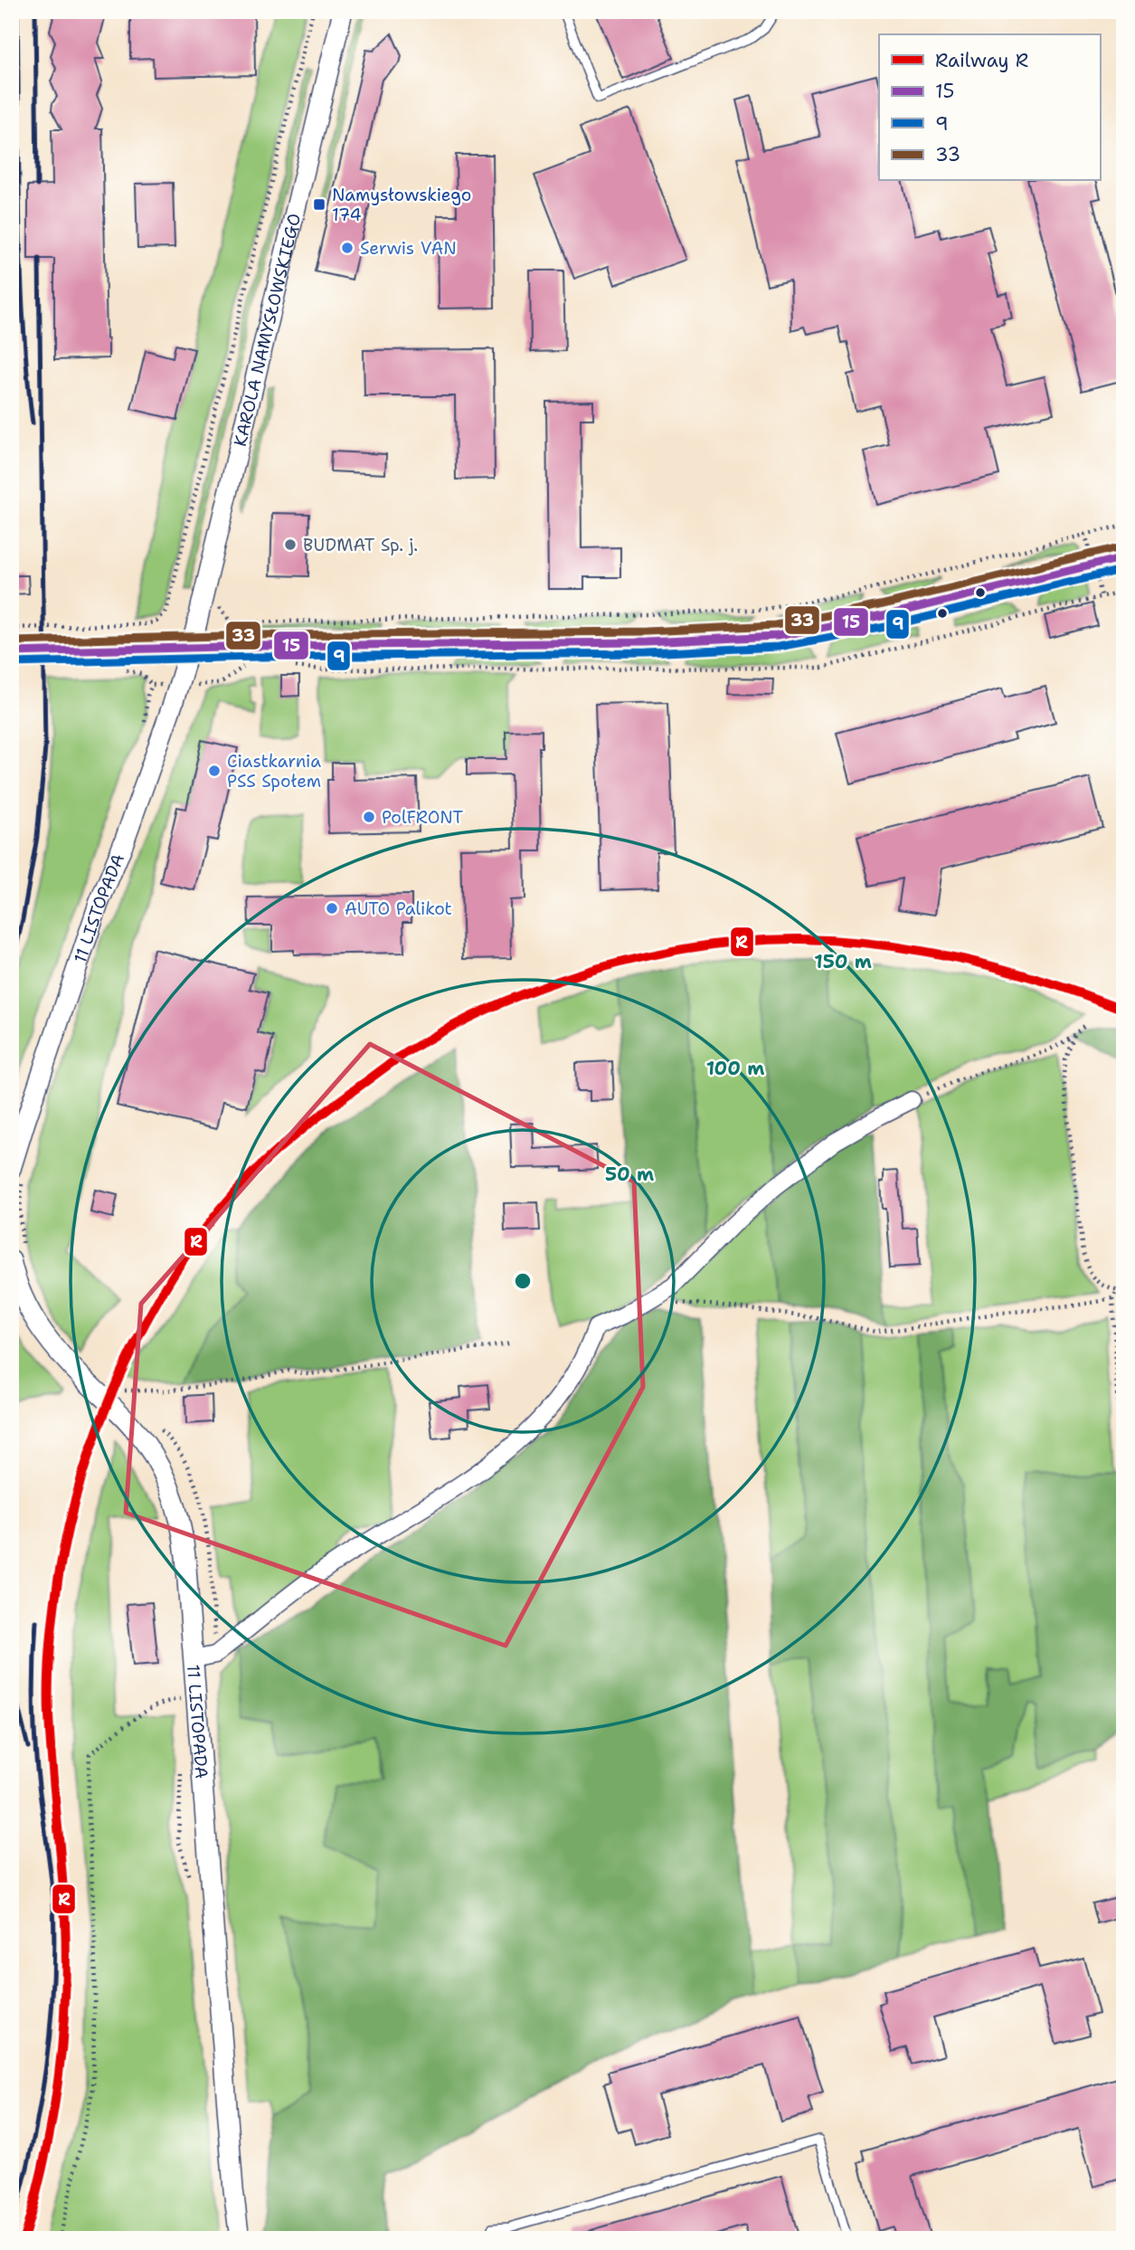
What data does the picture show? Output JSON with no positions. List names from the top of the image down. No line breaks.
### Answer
{"streets":{"street":["KAROLA NAMYSŁOWSKIEGO","11 LISTOPADA"]},"crossings":[["KAROLA NAMYSŁOWSKIEGO","11 LISTOPADA"]],"places":{"transit":["Namysłowskiego 174"],"other":["Serwis VAN","BUDMAT Sp. j.","Ciastkarnia PSS Społem","PolFRONT","AUTO Palikot"]},"lines":["transit line 33","transit line 15","transit line 9","rail line R"],"legend":["Railway R","15","9","33"],"rings":["150 m","100 m","50 m"]}
